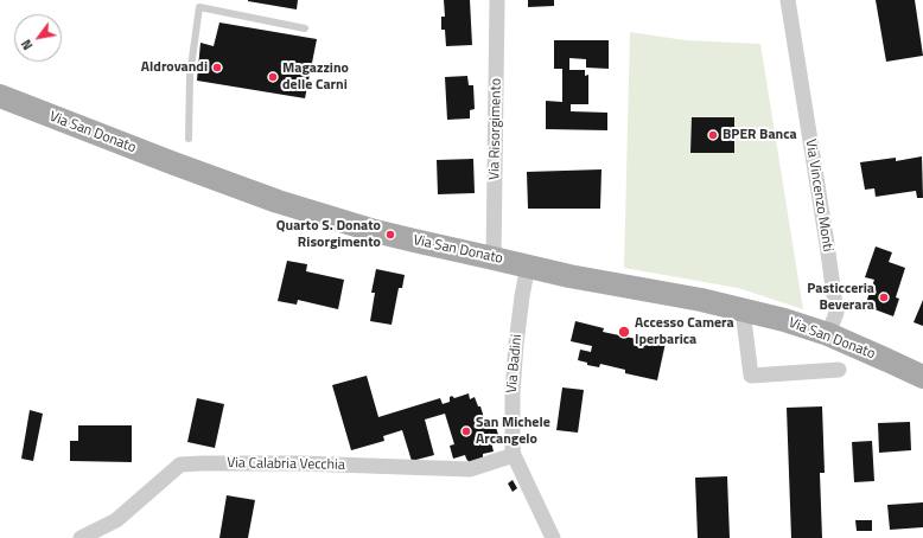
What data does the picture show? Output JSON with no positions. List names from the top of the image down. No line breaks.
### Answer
{"streets":{"main road":["Via San Donato"],"street":["Via Risorgimento","Via Vincenzo Monti","Via Badini","Via Calabria Vecchia"]},"crossings":[["Via Risorgimento","Via San Donato"],["Via San Donato","Via Vincenzo Monti"],["Via San Donato","Via Badini"],["Via Badini","Via Calabria Vecchia"]],"places":["Aldrovandi","Magazzino delle Carni","BPER Banca","Quarto S. Donato Risorgimento","Pasticceria Beverara","Accesso Camera Iperbarica","San Michele Arcangelo"],"north":"bottom left"}
